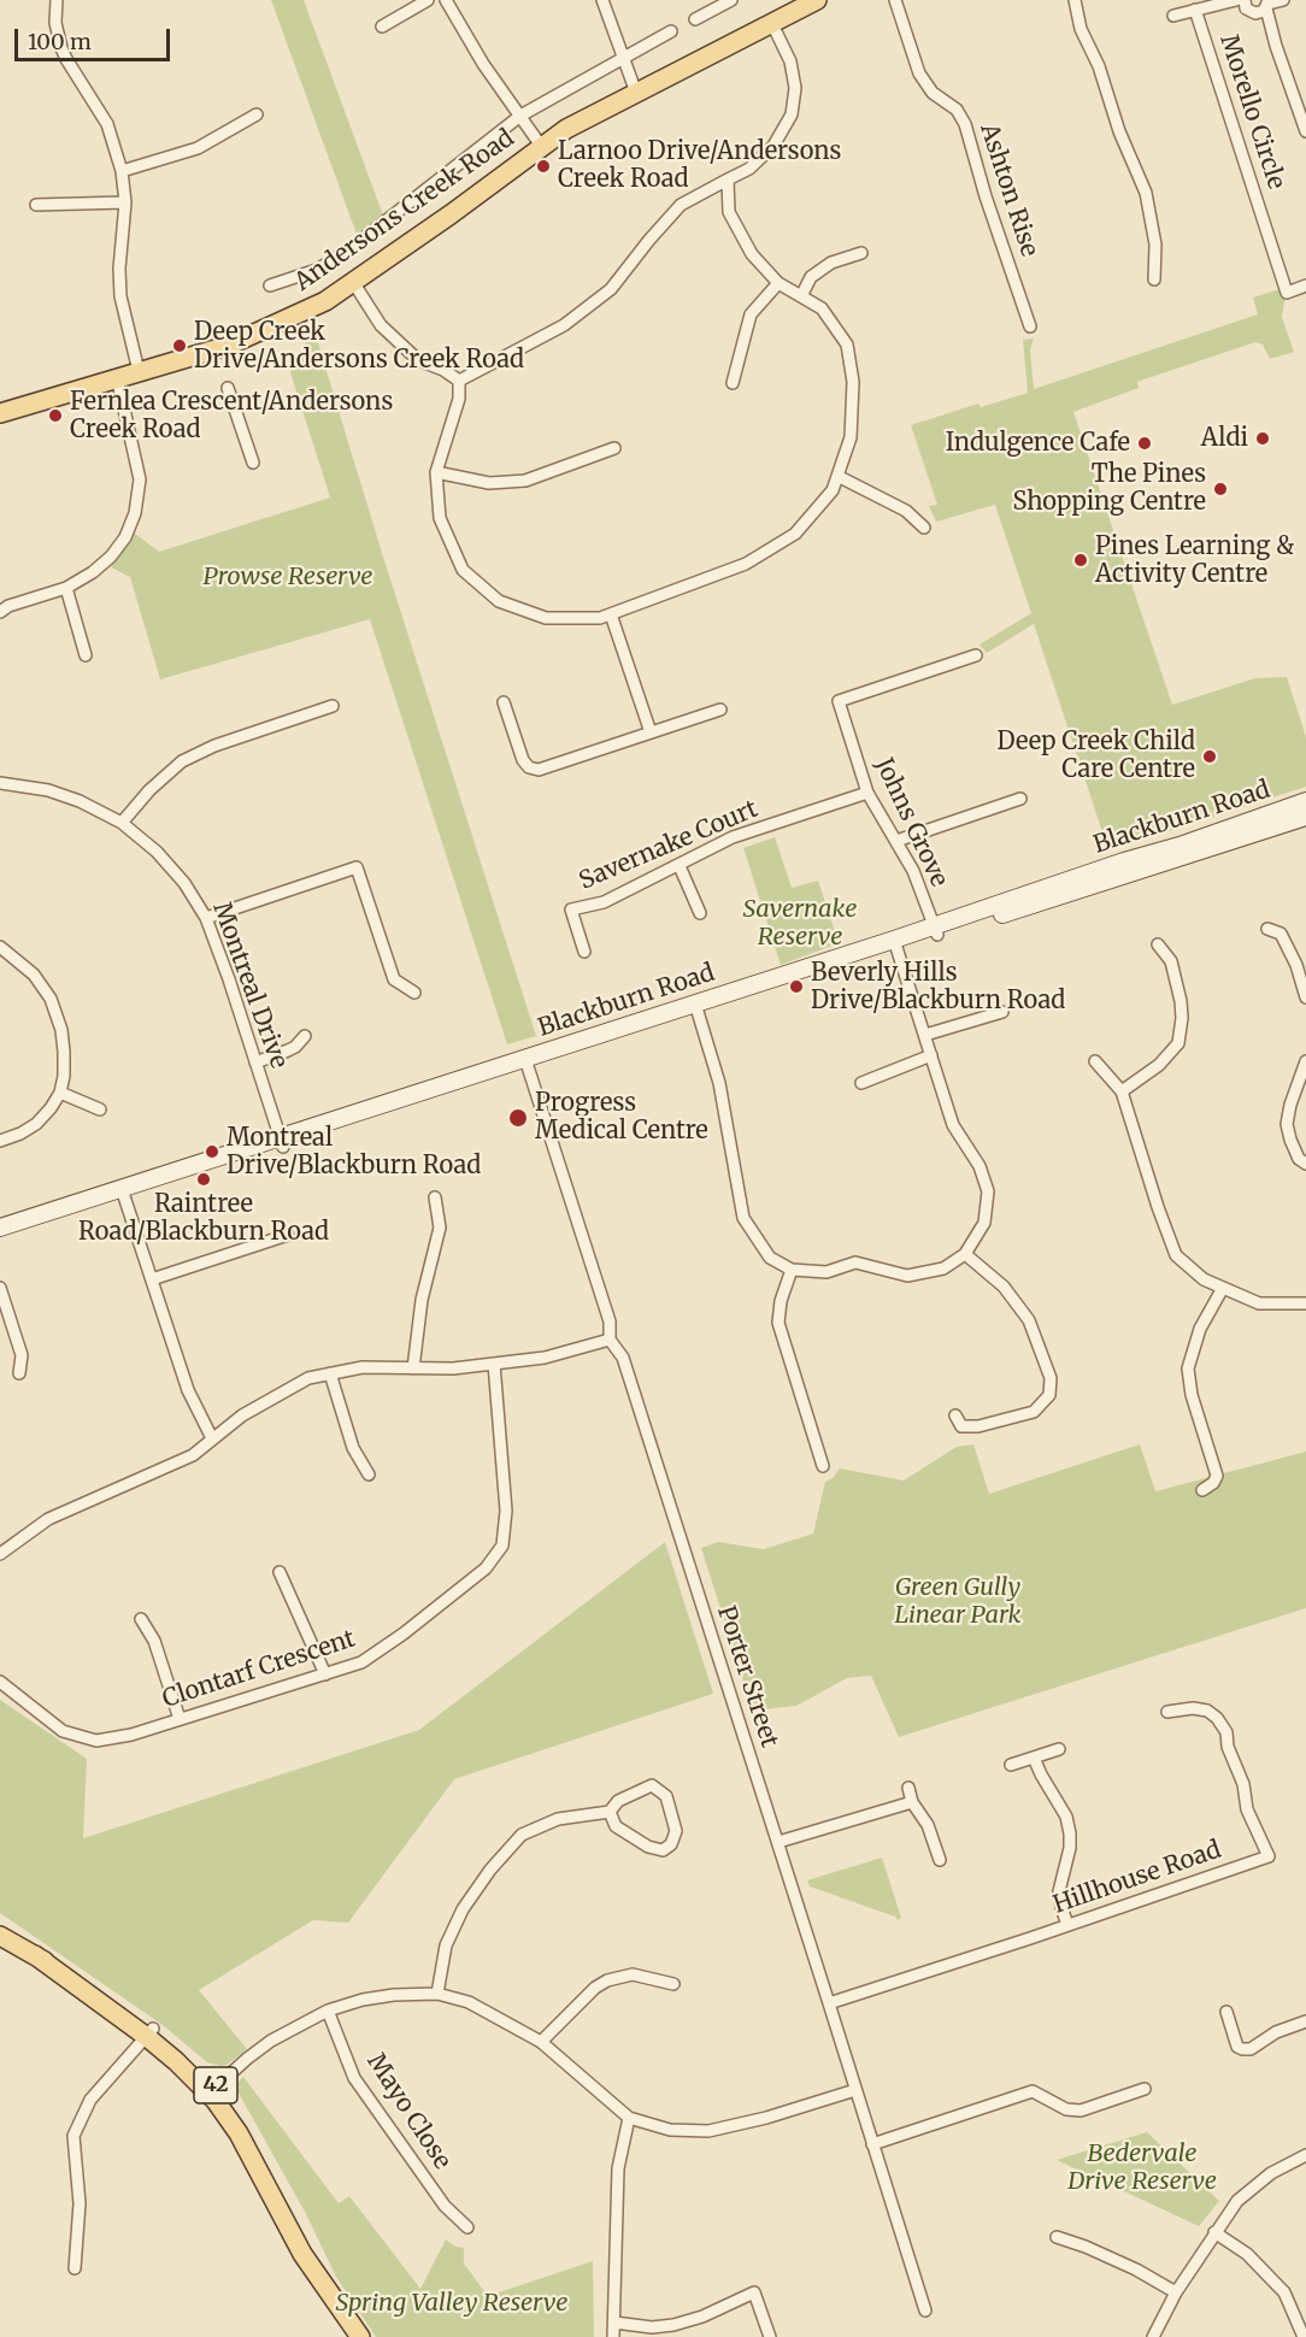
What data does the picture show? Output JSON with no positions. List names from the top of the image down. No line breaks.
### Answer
{"streets":{"main road":["Andersons Creek Road","Blackburn Road","42"],"street":["Morello Circle","Ashton Rise","Johns Grove","Savernake Court","Montreal Drive","Clontarf Crescent","Porter Street","Hillhouse Road","Mayo Close"]},"crossings":[["Blackburn Road","Johns Grove"],["Blackburn Road","Montreal Drive"],["Blackburn Road","Porter Street"],["Johns Grove","Savernake Court"],["Porter Street","Hillhouse Road"]],"parks":["Prowse Reserve","Savernake Reserve","Green Gully Linear Park","Bedervale Drive Reserve","Spring Valley Reserve"],"places":["Larnoo Drive/Andersons Creek Road","Deep Creek Drive/Andersons Creek Road","Fernlea Crescent/Andersons Creek Road","Aldi","Indulgence Cafe","The Pines Shopping Centre","Pines Learning & Activity Centre","Deep Creek Child Care Centre","Beverly Hills Drive/Blackburn Road","Progress Medical Centre","Montreal Drive/Blackburn Road","Raintree Road/Blackburn Road"],"scale_bar":"100 m"}
